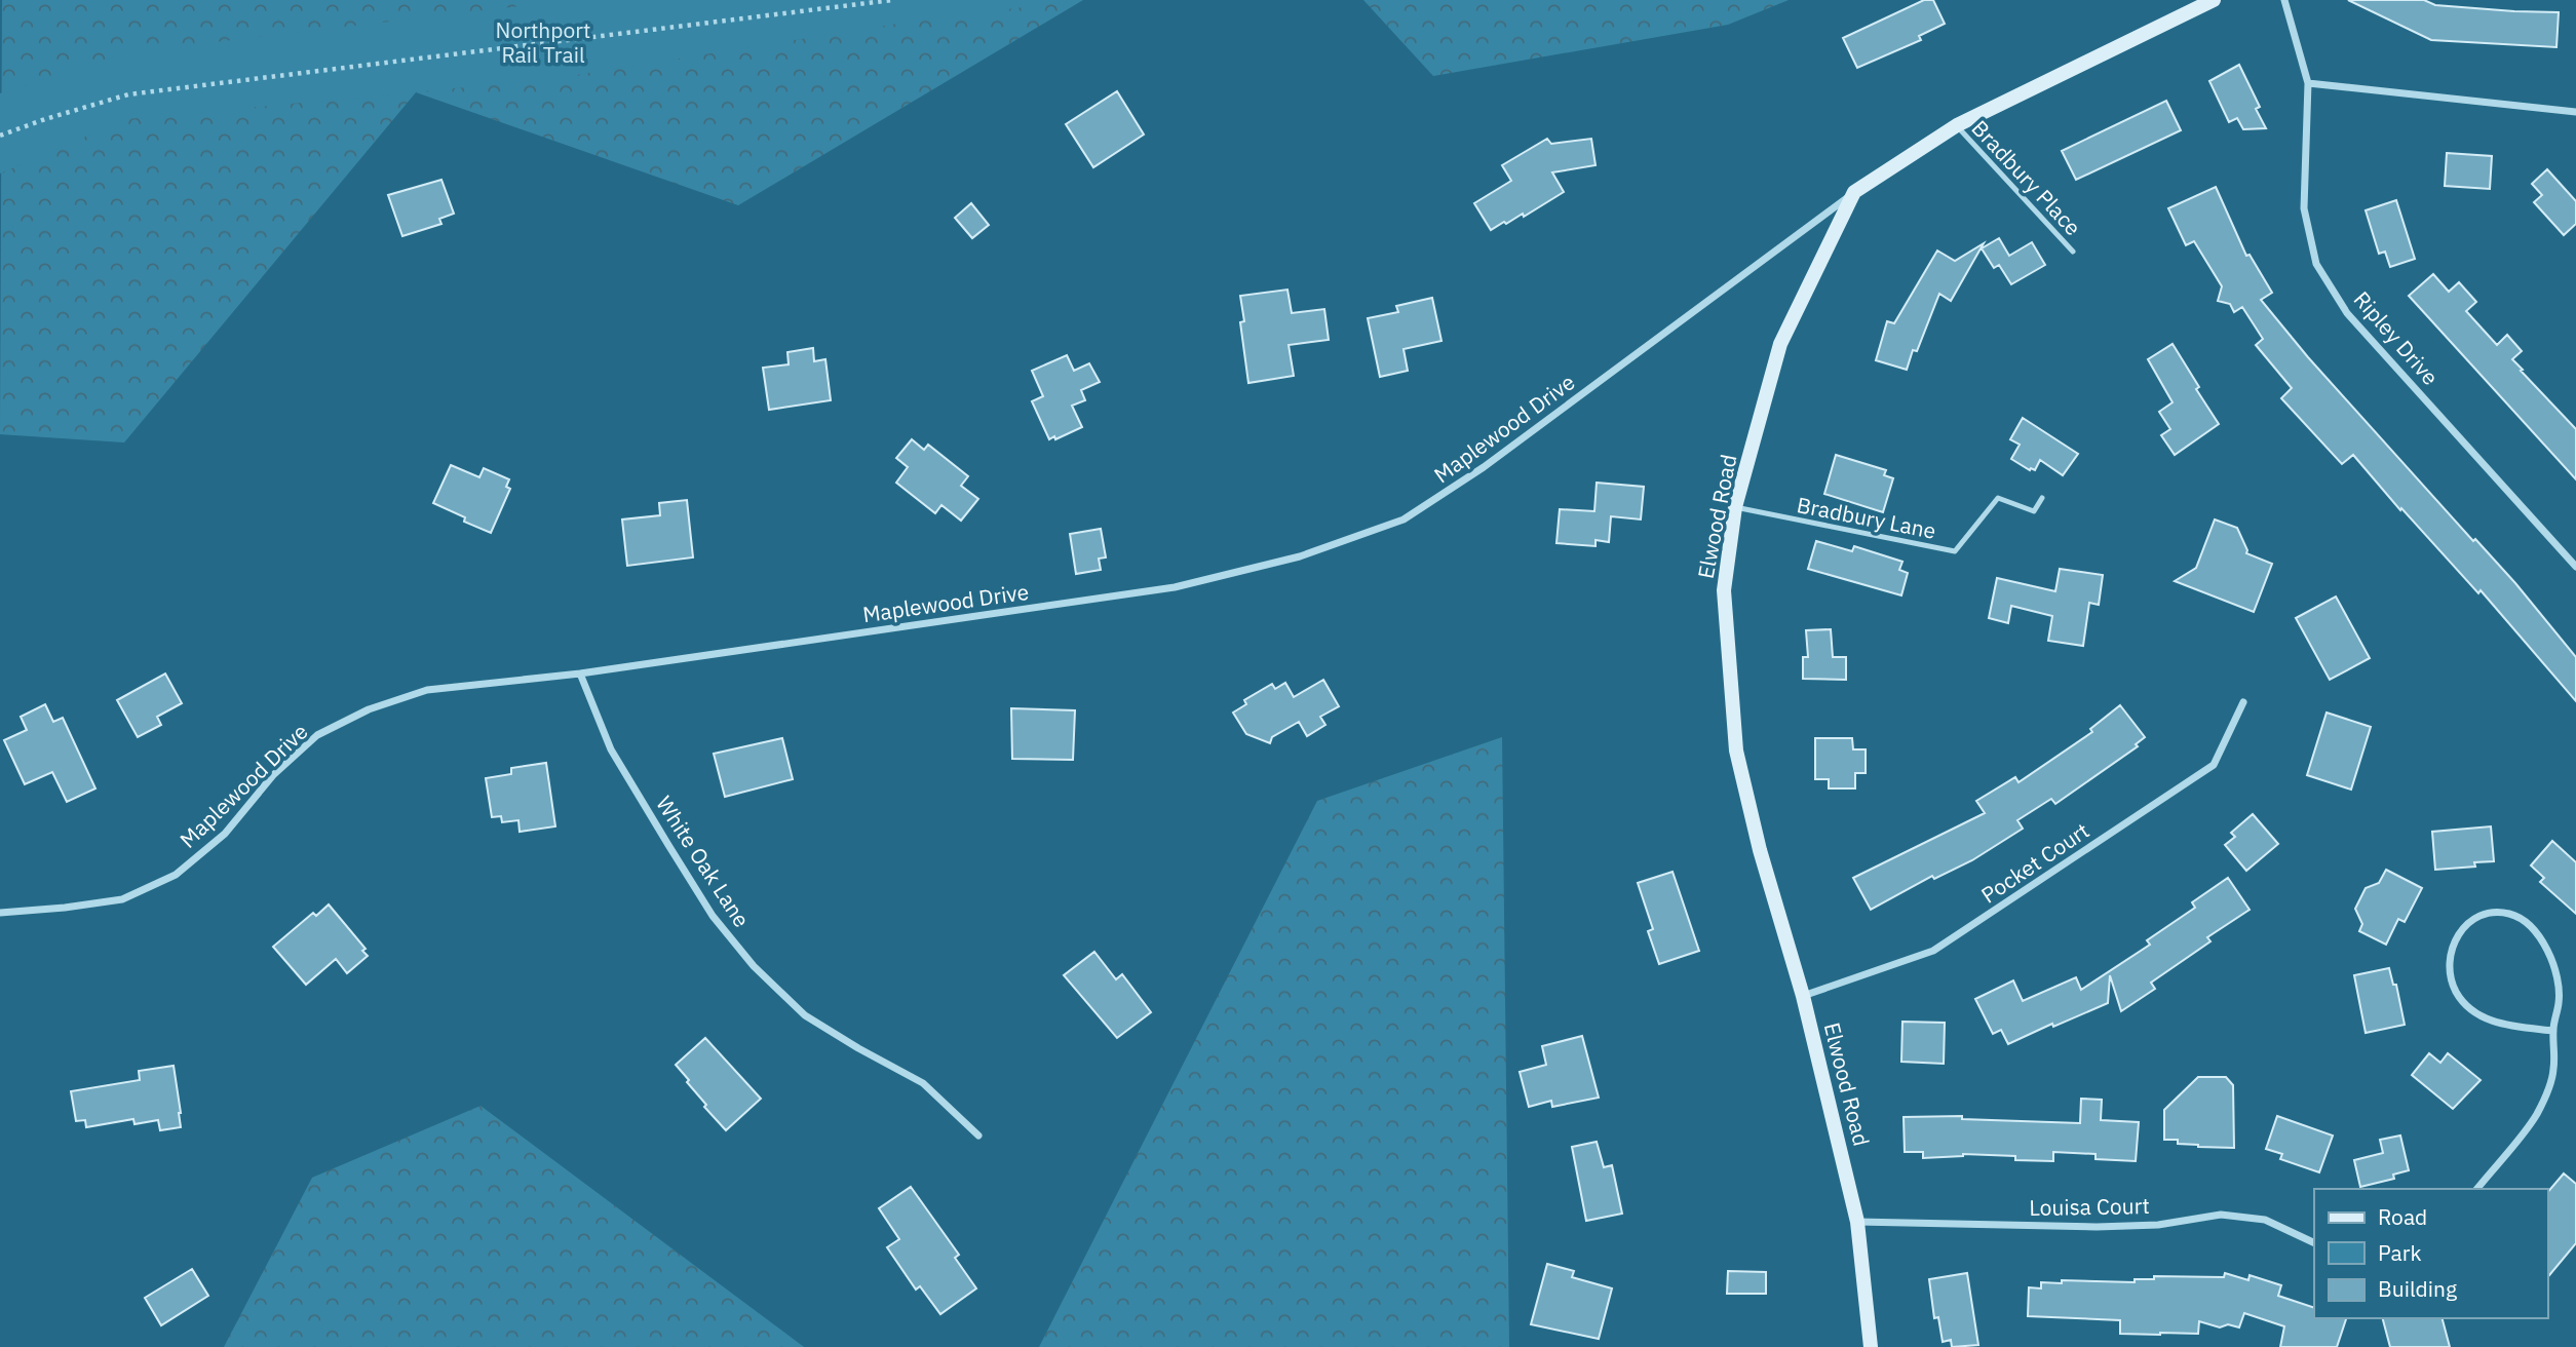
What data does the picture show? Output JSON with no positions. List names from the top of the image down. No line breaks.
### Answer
{"streets":{"main road":["Elwood Road"],"street":["Ripley Drive","Maplewood Drive","White Oak Lane","Pocket Court","Louisa Court"],"lane":["Bradbury Place","Bradbury Lane"]},"crossings":[["Maplewood Drive","Elwood Road"],["Maplewood Drive","White Oak Lane"],["Elwood Road","Bradbury Lane"],["Elwood Road","Pocket Court"],["Elwood Road","Louisa Court"]],"parks":["Northport Rail Trail"],"legend":["Road","Park","Building"]}
